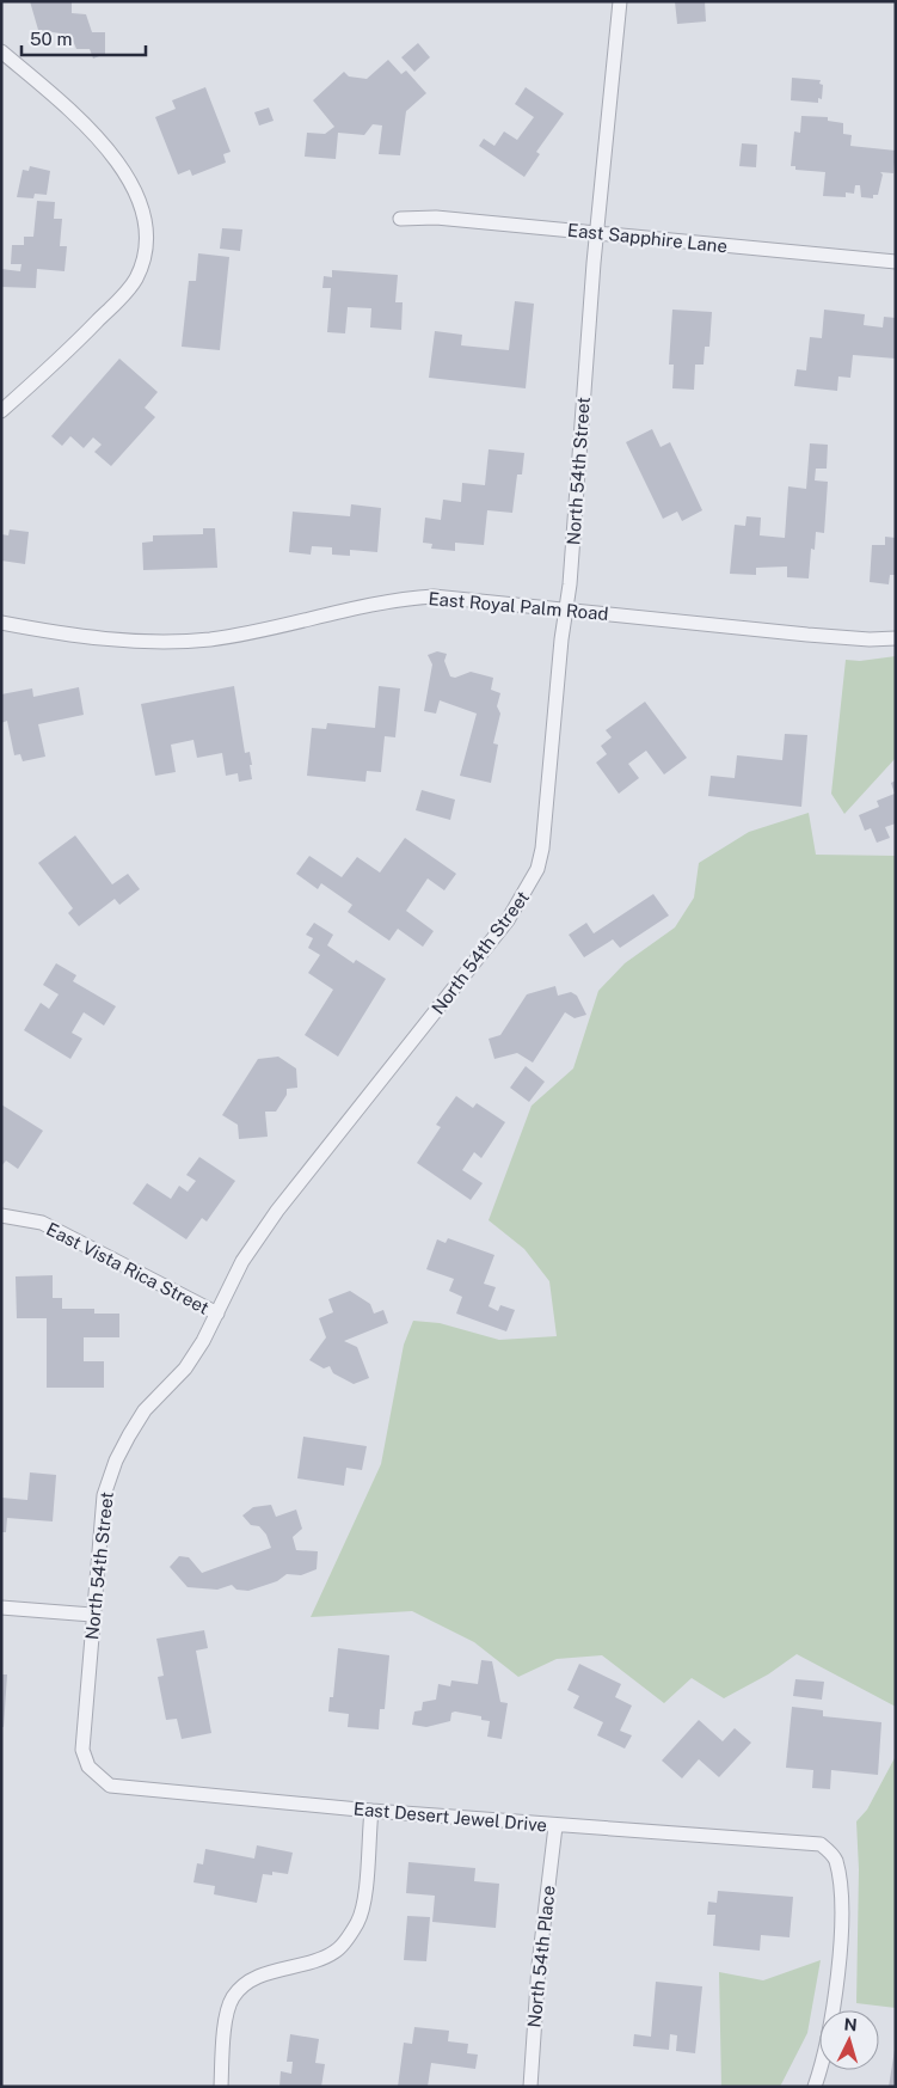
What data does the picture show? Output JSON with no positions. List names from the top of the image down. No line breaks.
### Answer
{"streets":{"street":["East Sapphire Lane","North 54th Street","East Royal Palm Road","East Vista Rica Street","East Desert Jewel Drive","North 54th Place"]},"crossings":[["East Sapphire Lane","North 54th Street"],["North 54th Street","East Royal Palm Road"],["North 54th Street","East Vista Rica Street"],["North 54th Street","East Desert Jewel Drive"],["East Desert Jewel Drive","North 54th Place"]],"scale_bar":"50 m","north":"top"}
